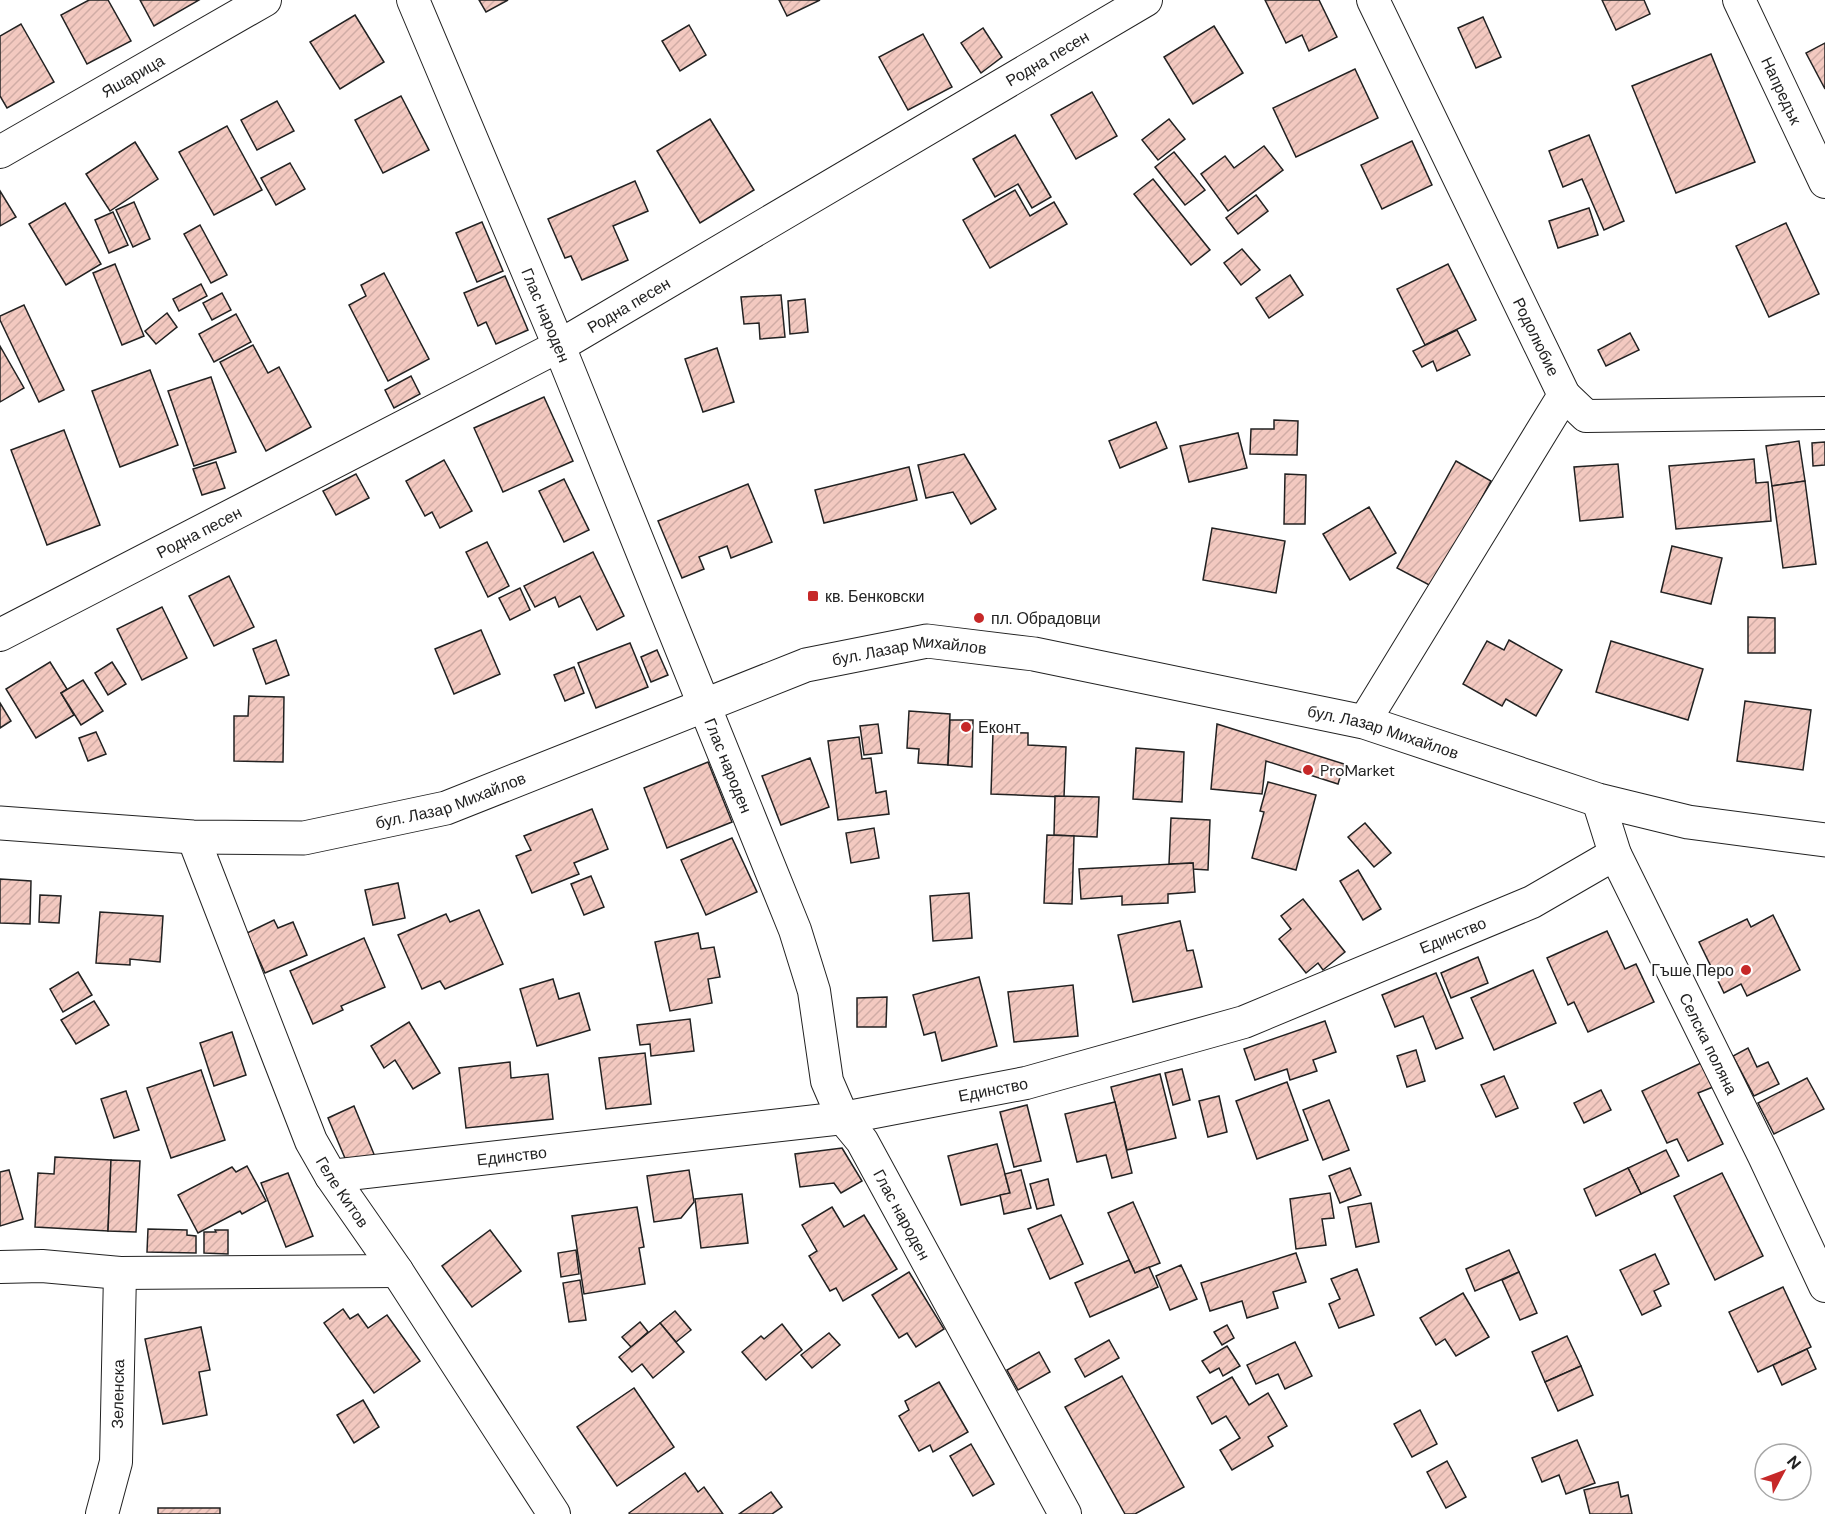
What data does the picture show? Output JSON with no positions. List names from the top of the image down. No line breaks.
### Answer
{"streets":{"street":["Родна песен","Яшарица","Напредък","Глас народен","Родолюбие","бул. Лазар Михайлов","Единство","Селска поляна","Геле Китов","Зеленска"]},"crossings":[["Родна песен","Глас народен"],["Глас народен","бул. Лазар Михайлов"],["Глас народен","Единство"],["Родолюбие","бул. Лазар Михайлов"],["бул. Лазар Михайлов","Селска поляна"],["бул. Лазар Михайлов","Геле Китов"],["Единство","Селска поляна"],["Единство","Геле Китов"]],"places":{"transit":["кв. Бенковски"],"other":["пл. Обрадовци","Еконт","ProMarket","Гъше Перо"]},"north":"top right"}
